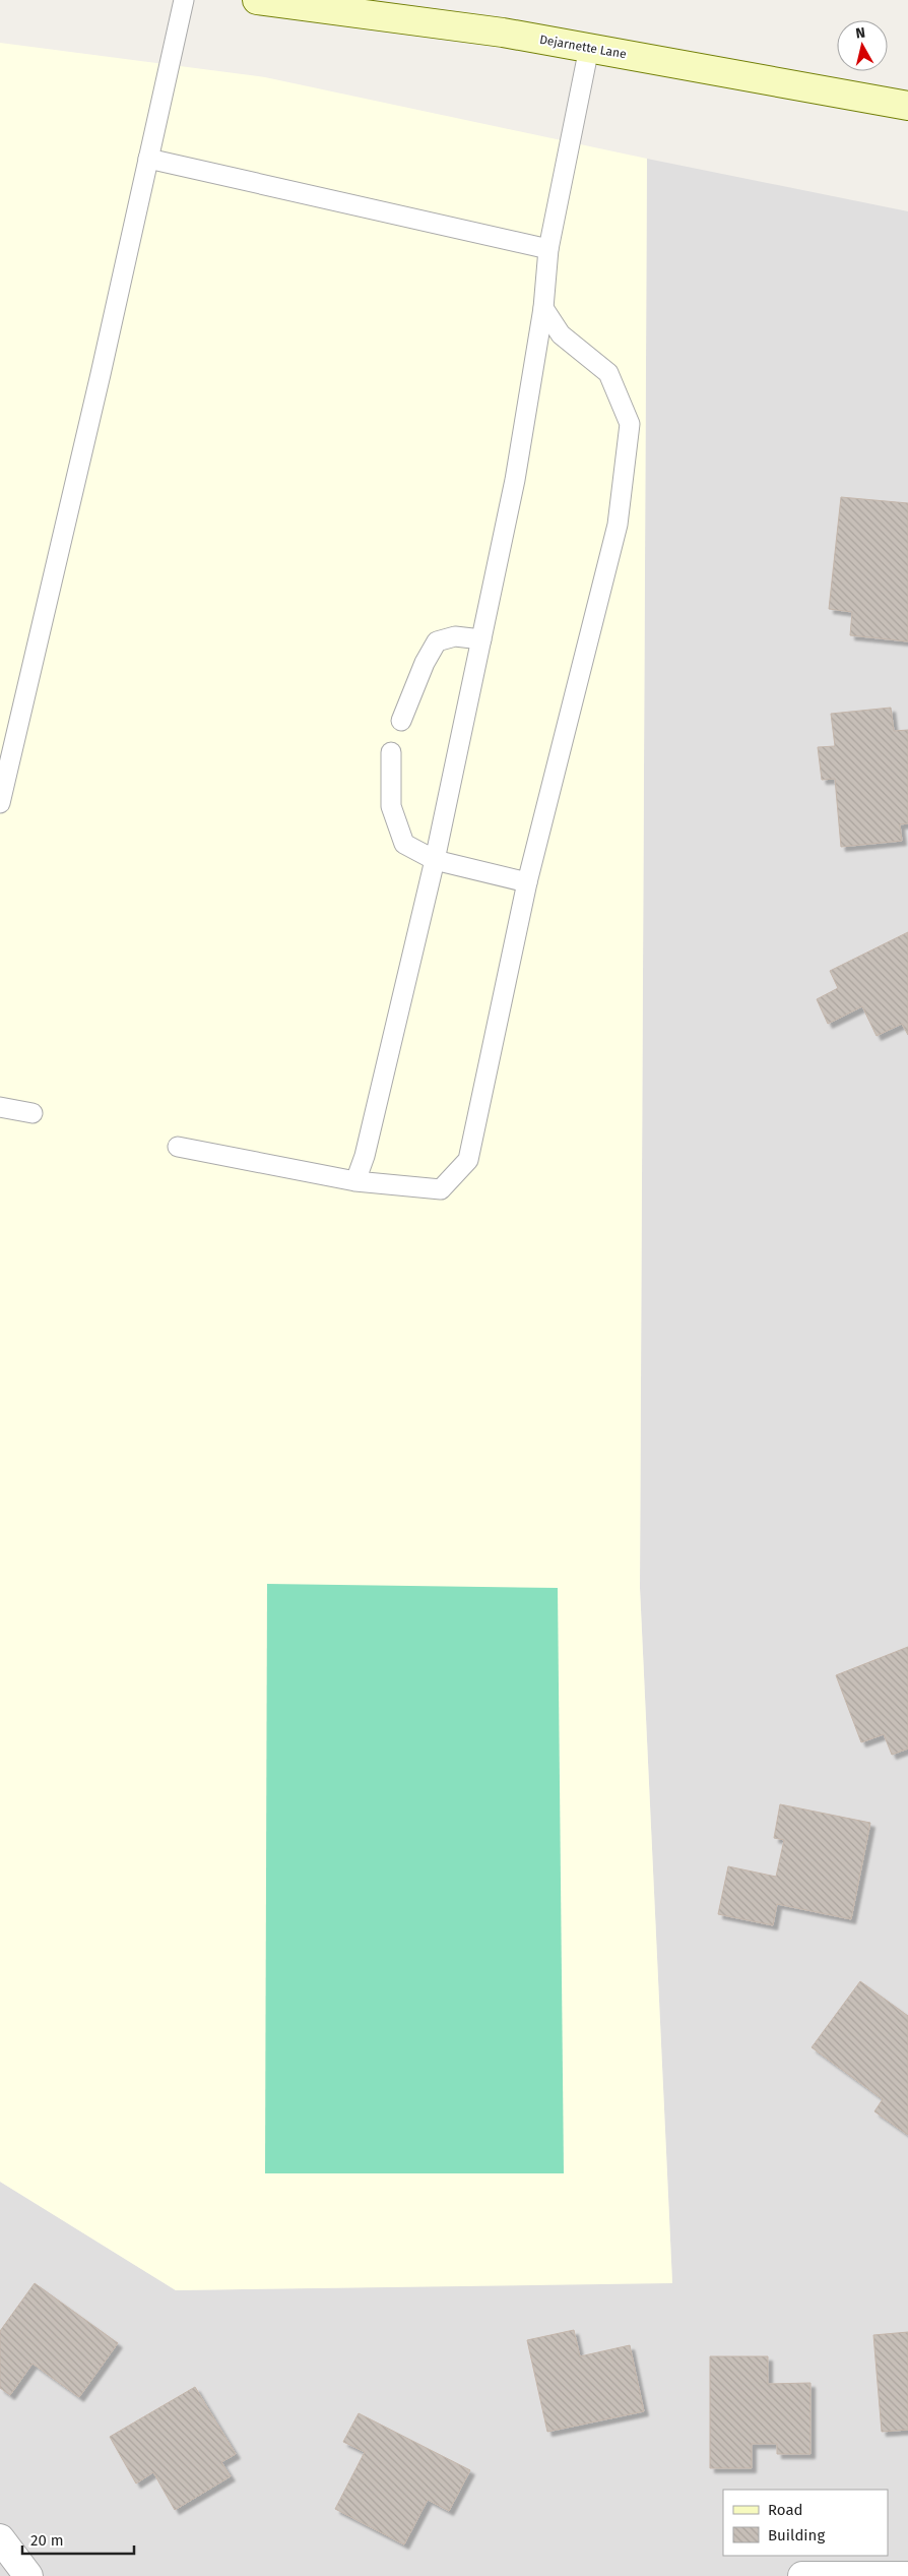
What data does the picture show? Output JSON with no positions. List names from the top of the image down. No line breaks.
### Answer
{"streets":{"main road":["Dejarnette Lane"]},"legend":["Road","Building"],"scale_bar":"20 m","north":"top"}
